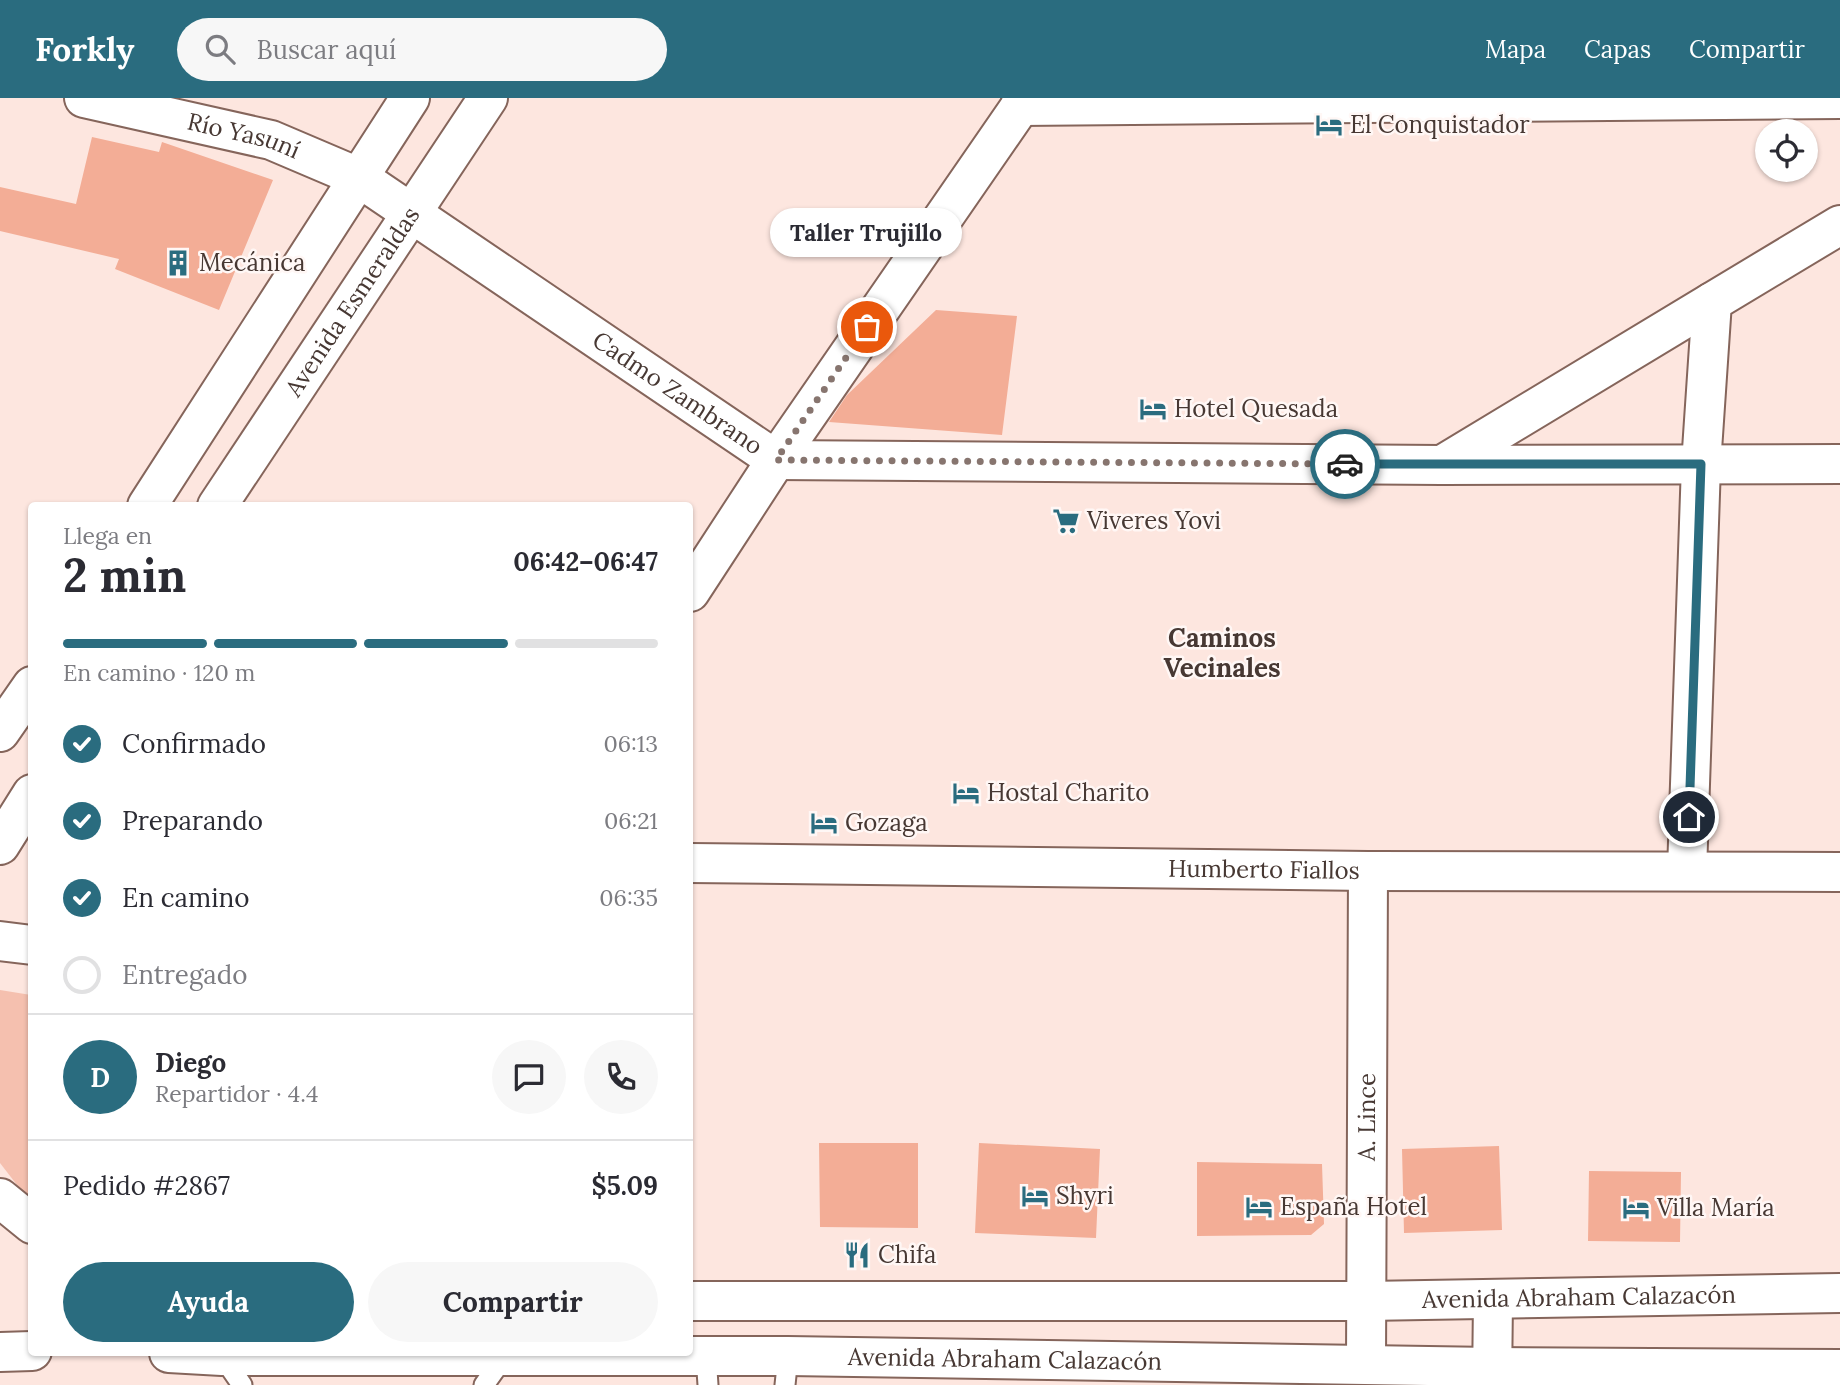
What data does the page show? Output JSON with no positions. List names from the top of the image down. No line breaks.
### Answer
{"streets":{"street":["Río Yasuní","Avenida Esmeraldas","Cadmo Zambrano","Humberto Fiallos","A. Lince","Avenida Abraham Calazacón"]},"crossings":[["Río Yasuní","Cadmo Zambrano"],["Avenida Esmeraldas","Cadmo Zambrano"],["Humberto Fiallos","A. Lince"],["A. Lince","Avenida Abraham Calazacón"]],"districts":["Caminos Vecinales"],"places":{"hotel":["El Conquistador","Hotel Quesada","Hostal Charito","Gozaga","Shyri","España Hotel","Villa María"],"building":["Mecánica"],"other":["Taller Trujillo"],"supermarket":["Viveres Yovi"],"restaurant":["Chifa"]},"page":{"header":"Forkly","search":"Buscar aquí","nav":["Mapa","Capas","Compartir"],"bubble":"Taller Trujillo","heading":["2 min","Llega en","06:42–06:47"],"panel":["Diego","Repartidor · 4.4","Pedido #2867","$5.09"],"bar":"En camino · 120 m","list":[["Confirmado","06:13"],["Preparando","06:21"],["En camino","06:35"],"Entregado"],"round":"D","buttons":["Ayuda","Compartir"]}}
